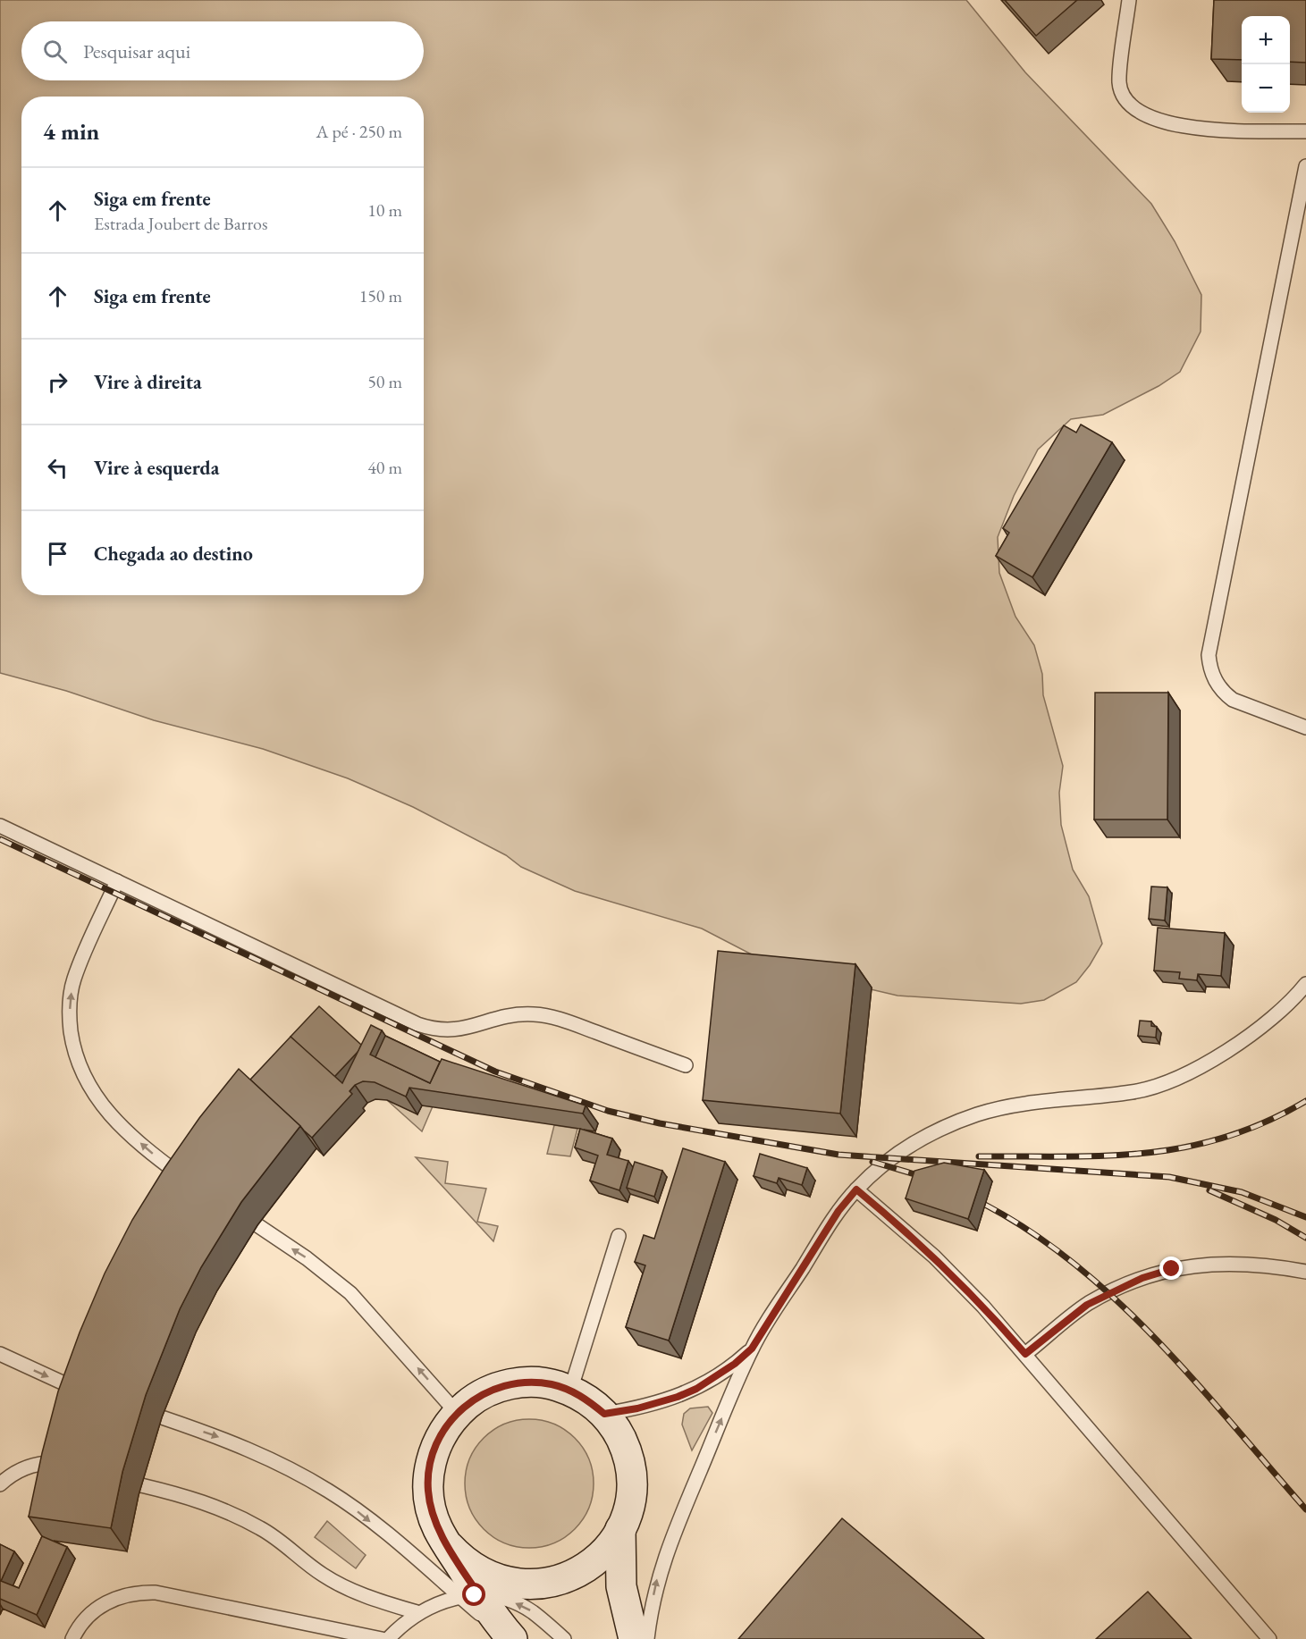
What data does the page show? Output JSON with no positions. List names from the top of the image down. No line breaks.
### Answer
{"page":{"map_buttons":["+","−"],"search":"Pesquisar aqui","heading":["4 min","A pé · 250 m"],"list":[["Siga em frente","Estrada Joubert de Barros","10 m"],["Siga em frente","150 m"],["Vire à direita","50 m"],["Vire à esquerda","40 m"],"Chegada ao destino"]}}
